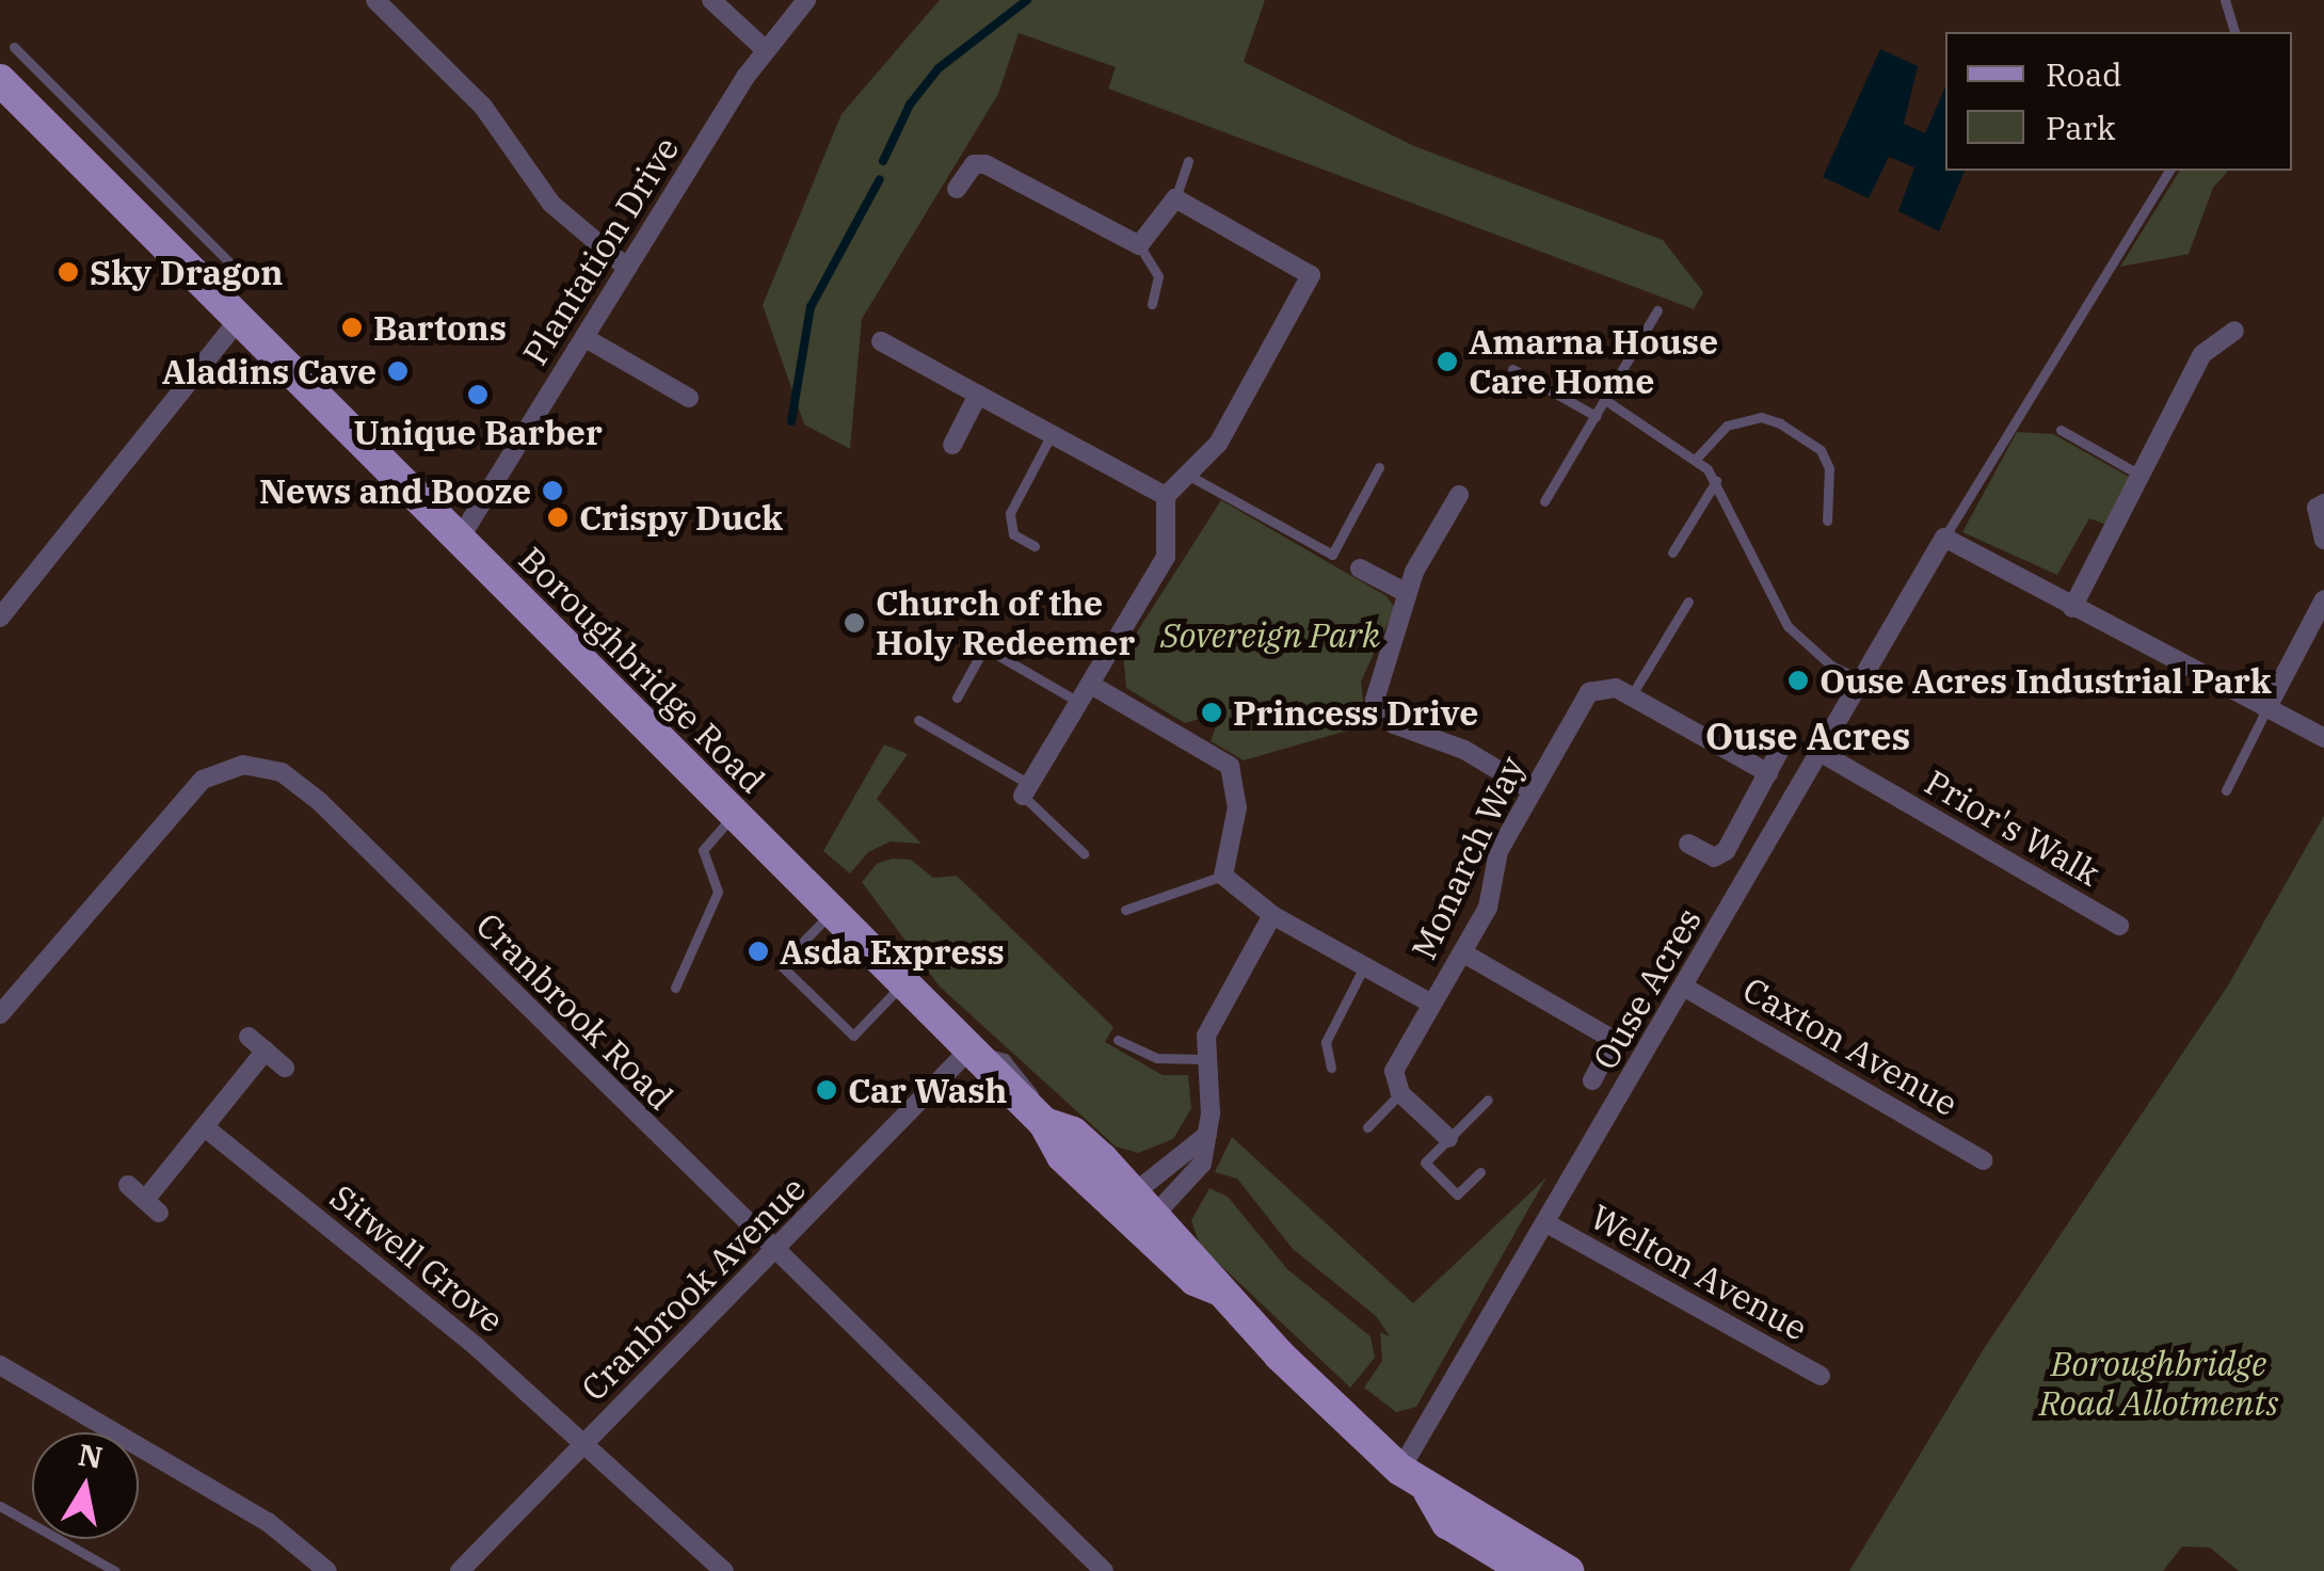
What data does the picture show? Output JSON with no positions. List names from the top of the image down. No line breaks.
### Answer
{"streets":{"main road":["Boroughbridge Road"],"street":["Plantation Drive","Prior's Walk","Monarch Way","Ouse Acres","Cranbrook Road","Caxton Avenue","Sitwell Grove","Welton Avenue","Cranbrook Avenue"]},"crossings":[["Plantation Drive","Boroughbridge Road"],["Boroughbridge Road","Ouse Acres"],["Boroughbridge Road","Cranbrook Avenue"],["Prior's Walk","Ouse Acres"],["Ouse Acres","Caxton Avenue"],["Ouse Acres","Welton Avenue"],["Cranbrook Road","Cranbrook Avenue"],["Sitwell Grove","Cranbrook Avenue"]],"districts":["Ouse Acres"],"parks":["Sovereign Park","Boroughbridge Road Allotments"],"places":["Sky Dragon","Bartons","Amarna House Care Home","Aladins Cave","Unique Barber","News and Booze","Crispy Duck","Church of the Holy Redeemer","Ouse Acres Industrial Park","Princess Drive","Asda Express","Car Wash"],"legend":["Road","Park"],"north":"top"}
